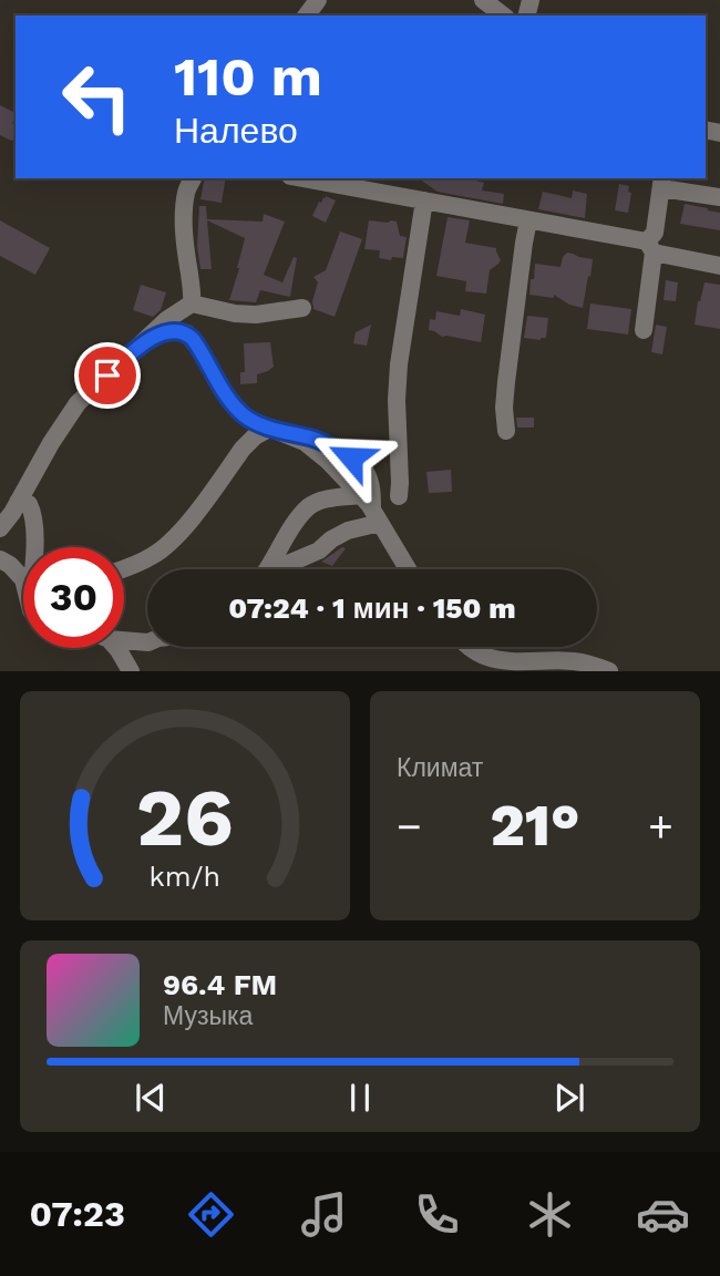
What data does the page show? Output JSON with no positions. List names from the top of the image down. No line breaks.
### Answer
{"page":{"turn":["110 m","Налево"],"limit":"30","trip":"07:24 · 1 мин · 150 m","tile":"Климат","heat":["−","21°","+"],"song":["96.4 FM","Музыка"],"tabs":"07:23","gauge":["26","km/h"]}}
